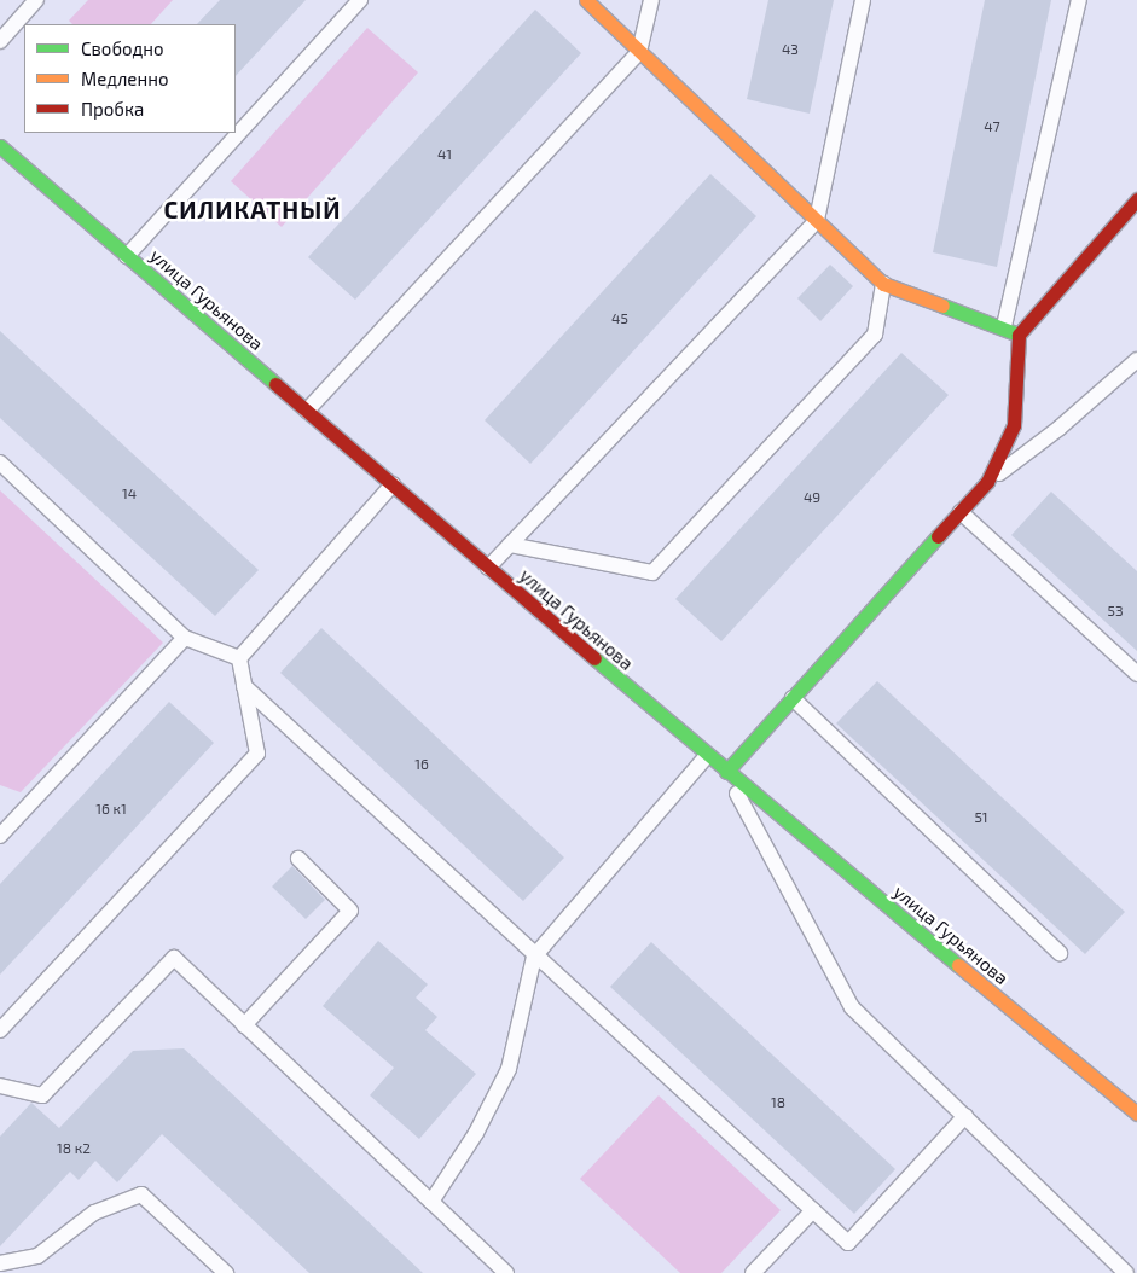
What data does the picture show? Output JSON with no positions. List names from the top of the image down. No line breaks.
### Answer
{"streets":{"street":["улица Гурьянова"]},"districts":["СИЛИКАТНЫЙ"],"house_numbers":["43","47","41","45","14","49","53","16","16 к1","51","18","18 к2"],"legend":["Свободно","Медленно","Пробка"]}
